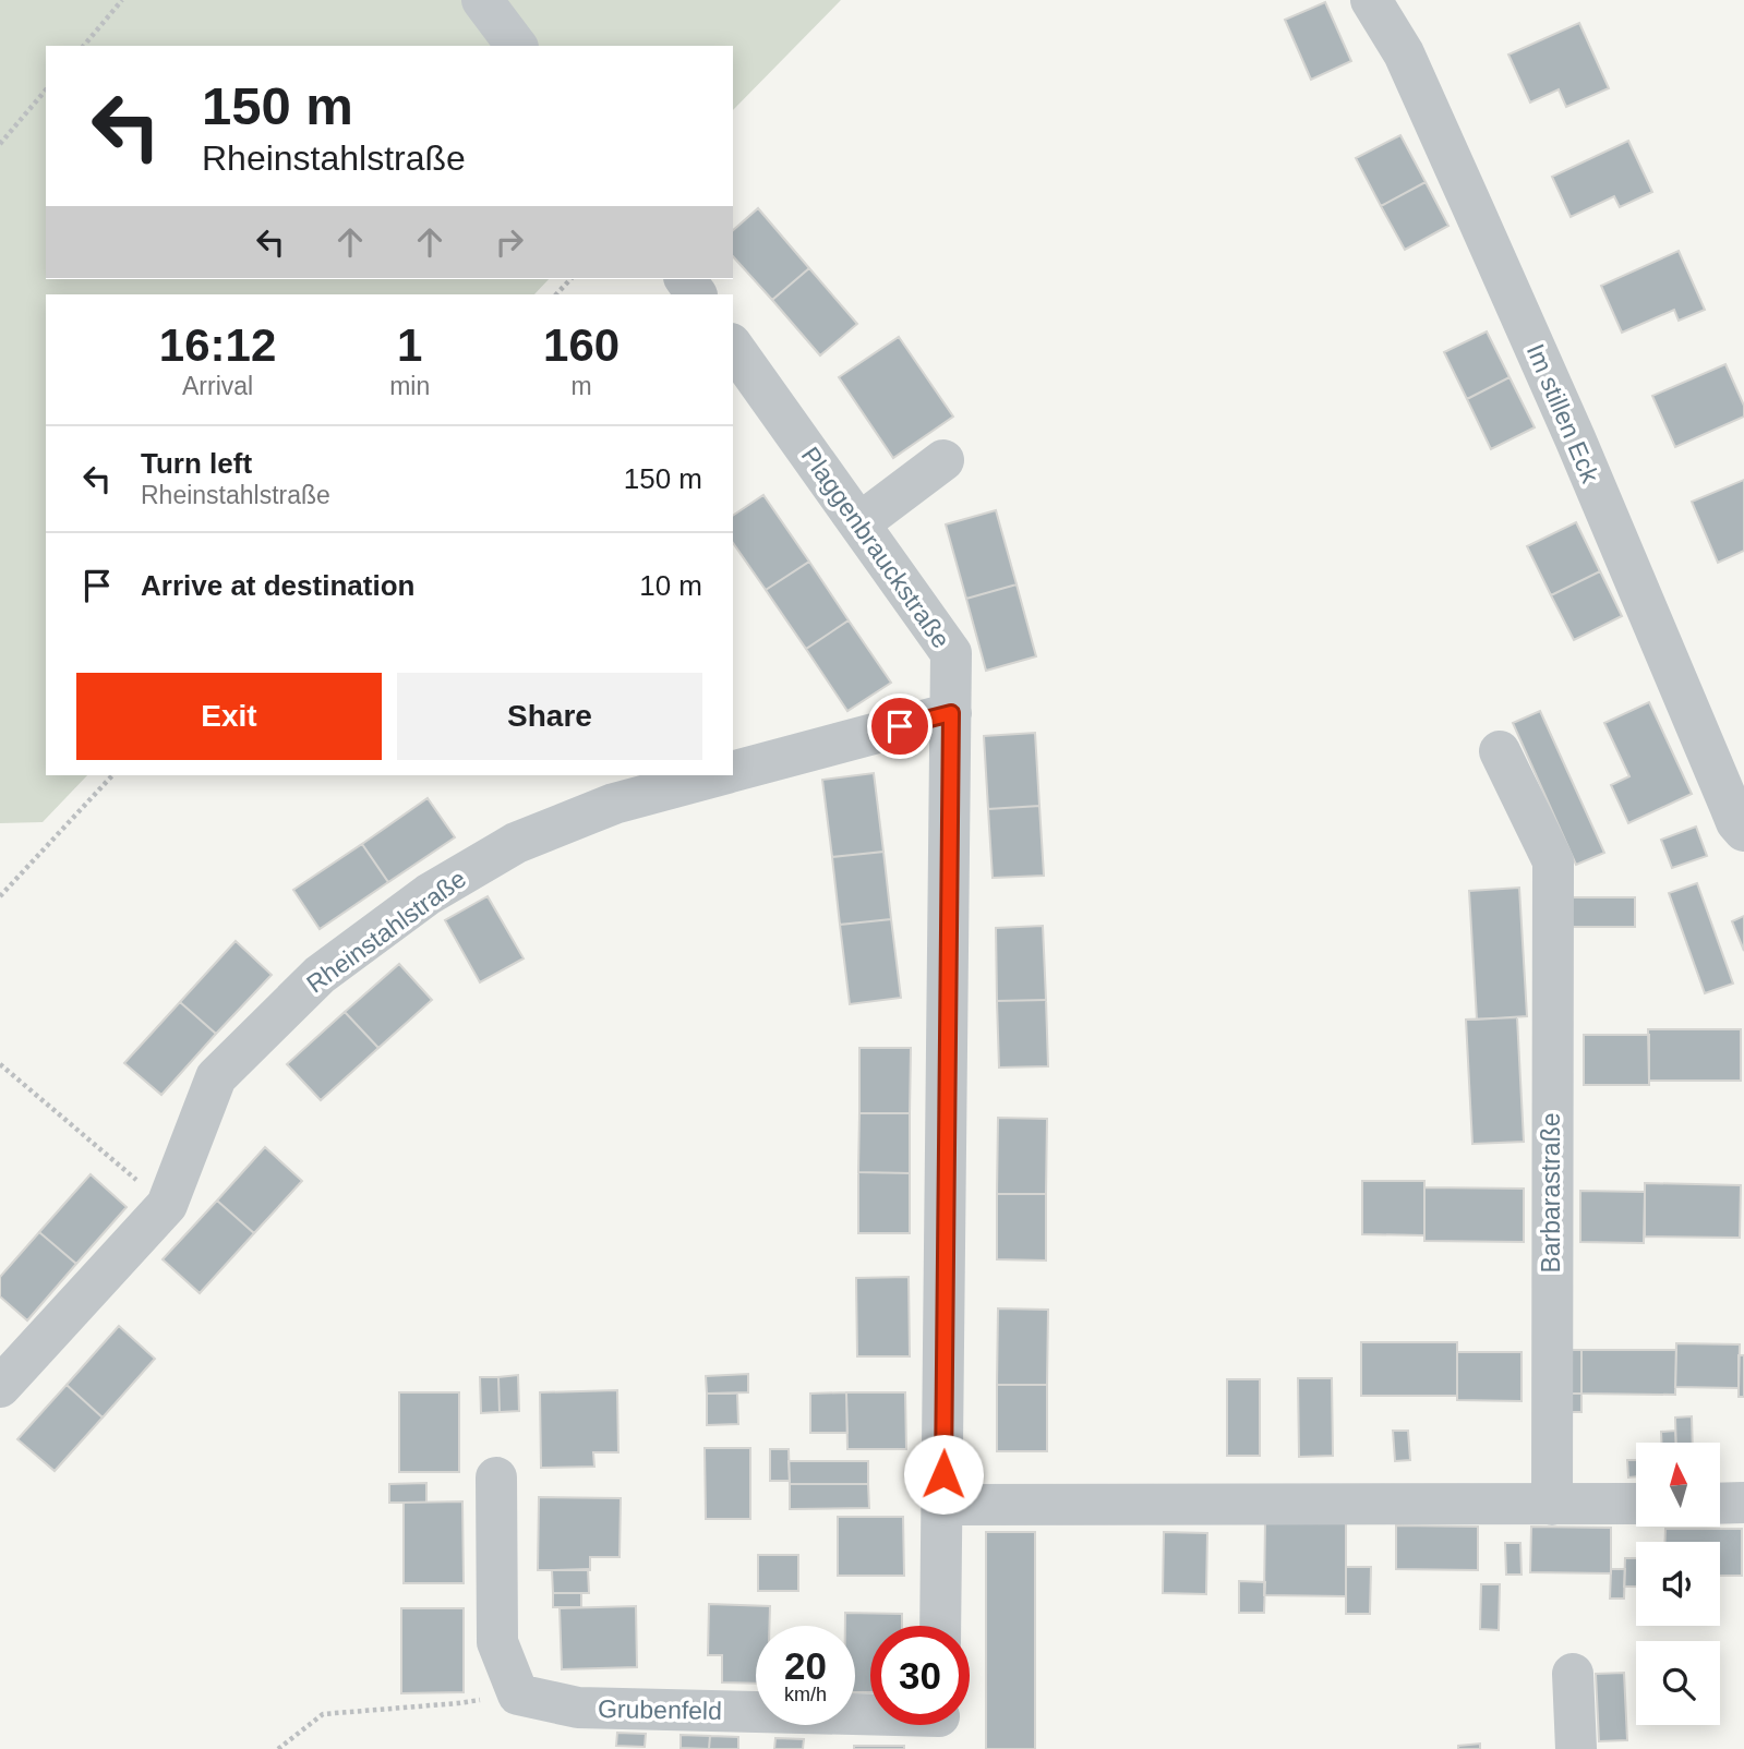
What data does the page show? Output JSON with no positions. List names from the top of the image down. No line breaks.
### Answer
{"streets":{"street":["Im stillen Eck","Plaggenbrauckstraße","Rheinstahlstraße","Barbarastraße","Grubenfeld"]},"crossings":[["Plaggenbrauckstraße","Rheinstahlstraße"]],"north":"top","page":{"turn":["150 m","Rheinstahlstraße"],"eta":["16:12","Arrival","1","min","160","m"],"list":[{"name":"Turn left","note":"Rheinstahlstraße","value":"150 m"},{"name":"Arrive at destination","value":"10 m"}],"buttons":["Exit","Share"],"speed":"20 km/h","limit":"30"}}
